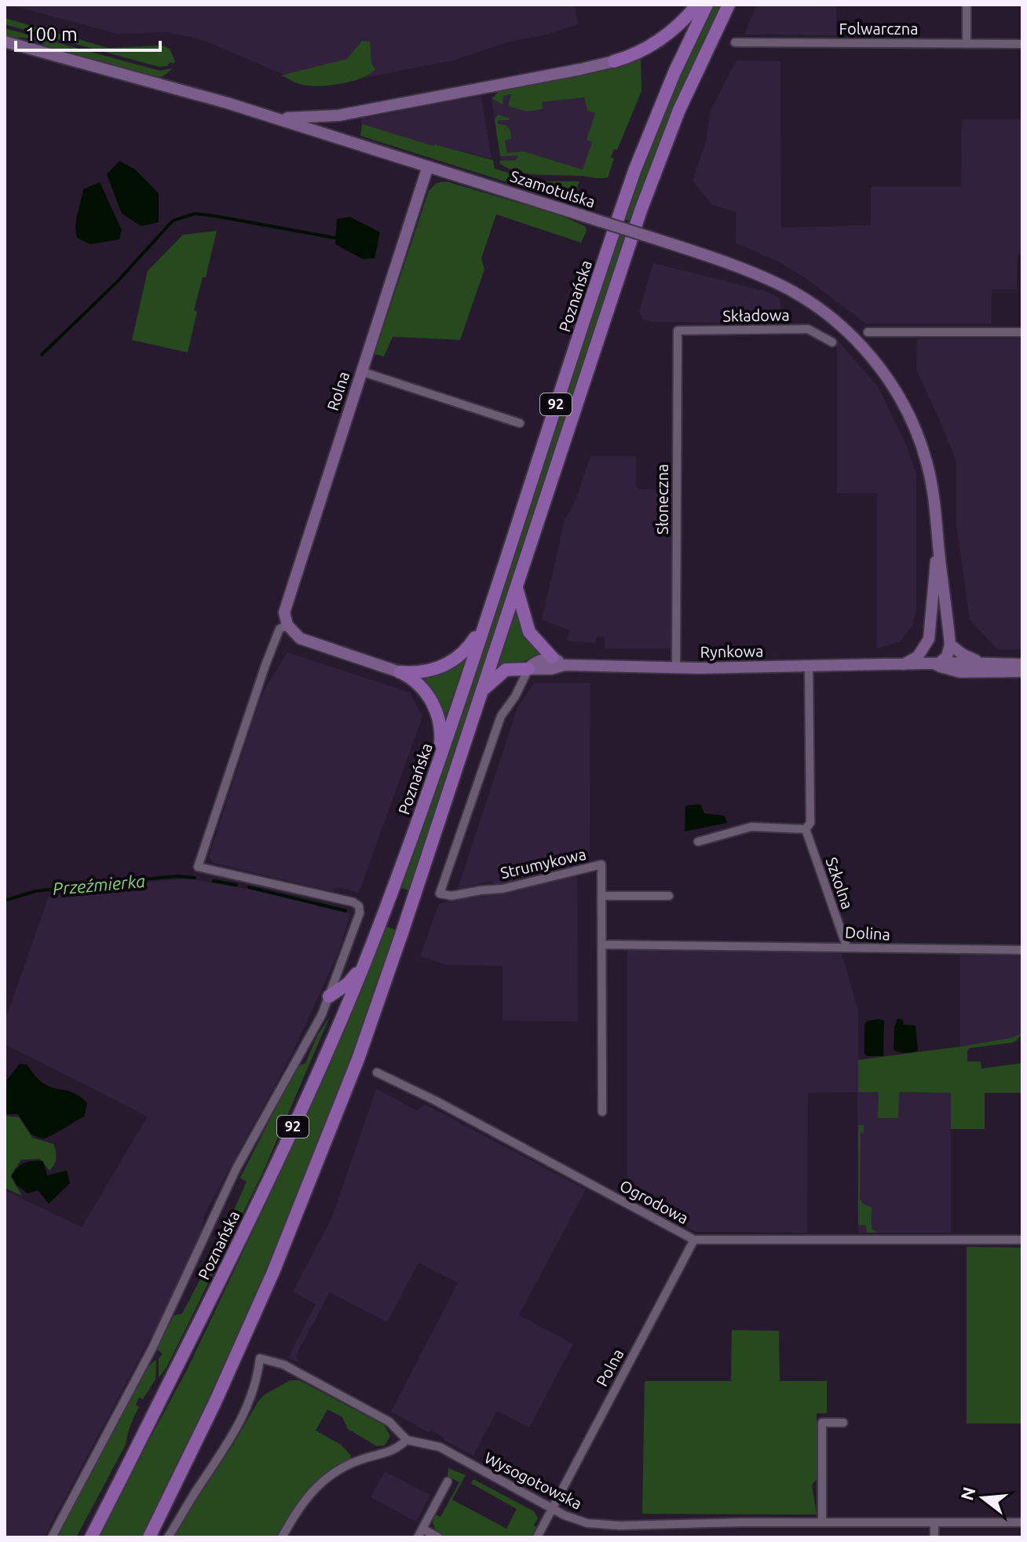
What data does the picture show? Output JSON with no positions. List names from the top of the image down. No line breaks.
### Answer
{"streets":{"main road":["Poznańska","92"],"street":["Folwarczna","Szamotulska","Składowa","Rolna","Słoneczna","Rynkowa","Strumykowa","Szkolna","Dolina","Ogrodowa","Polna","Wysogotowska"]},"crossings":[["Szamotulska","Rolna"],["Szamotulska","Rynkowa"],["Poznańska","Rolna"],["Składowa","Słoneczna"],["Słoneczna","Rynkowa"],["Rynkowa","Strumykowa"],["Szkolna","Dolina"],["Ogrodowa","Polna"],["Polna","Wysogotowska"]],"water":["Przeźmierka"],"scale_bar":"100 m","north":"left"}
